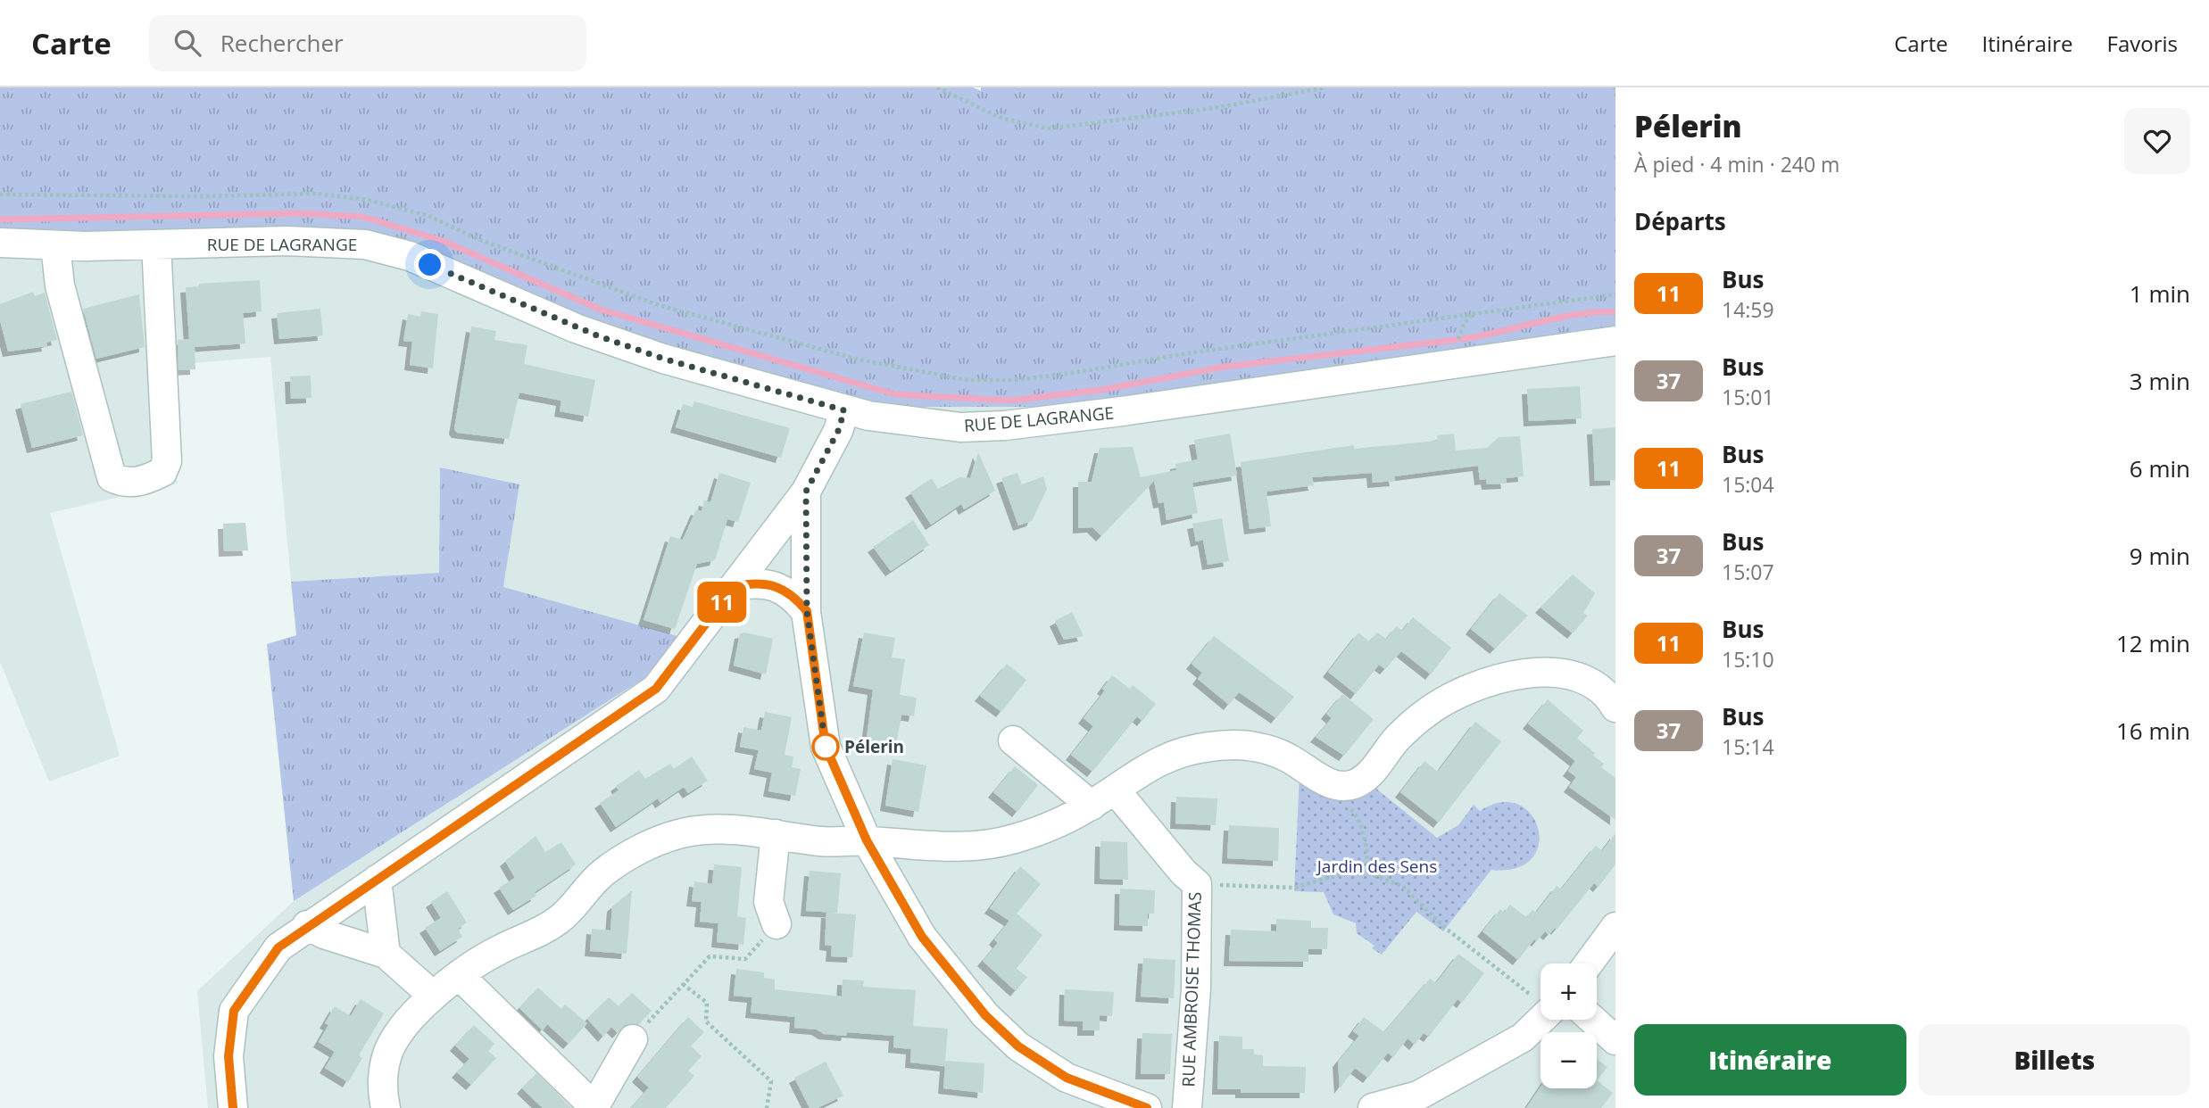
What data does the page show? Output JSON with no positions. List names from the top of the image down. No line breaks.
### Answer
{"streets":{"street":["RUE DE LAGRANGE","RUE AMBROISE THOMAS"]},"parks":["Jardin des Sens"],"places":["Pélerin"],"lines":["bus line 11"],"page":{"header":"Carte","search":"Rechercher","nav":["Carte","Itinéraire","Favoris"],"on_map":"11","heading":[["Pélerin","À pied · 4 min · 240 m"],"Départs"],"list":[{"mark":"11","name":"Bus","note":"14:59","value":"1 min"},{"mark":"37","name":"Bus","note":"15:01","value":"3 min"},{"mark":"11","name":"Bus","note":"15:04","value":"6 min"},{"mark":"37","name":"Bus","note":"15:07","value":"9 min"},{"mark":"11","name":"Bus","note":"15:10","value":"12 min"},{"mark":"37","name":"Bus","note":"15:14","value":"16 min"}],"map_buttons":["+","−"],"buttons":["Itinéraire","Billets"]}}
